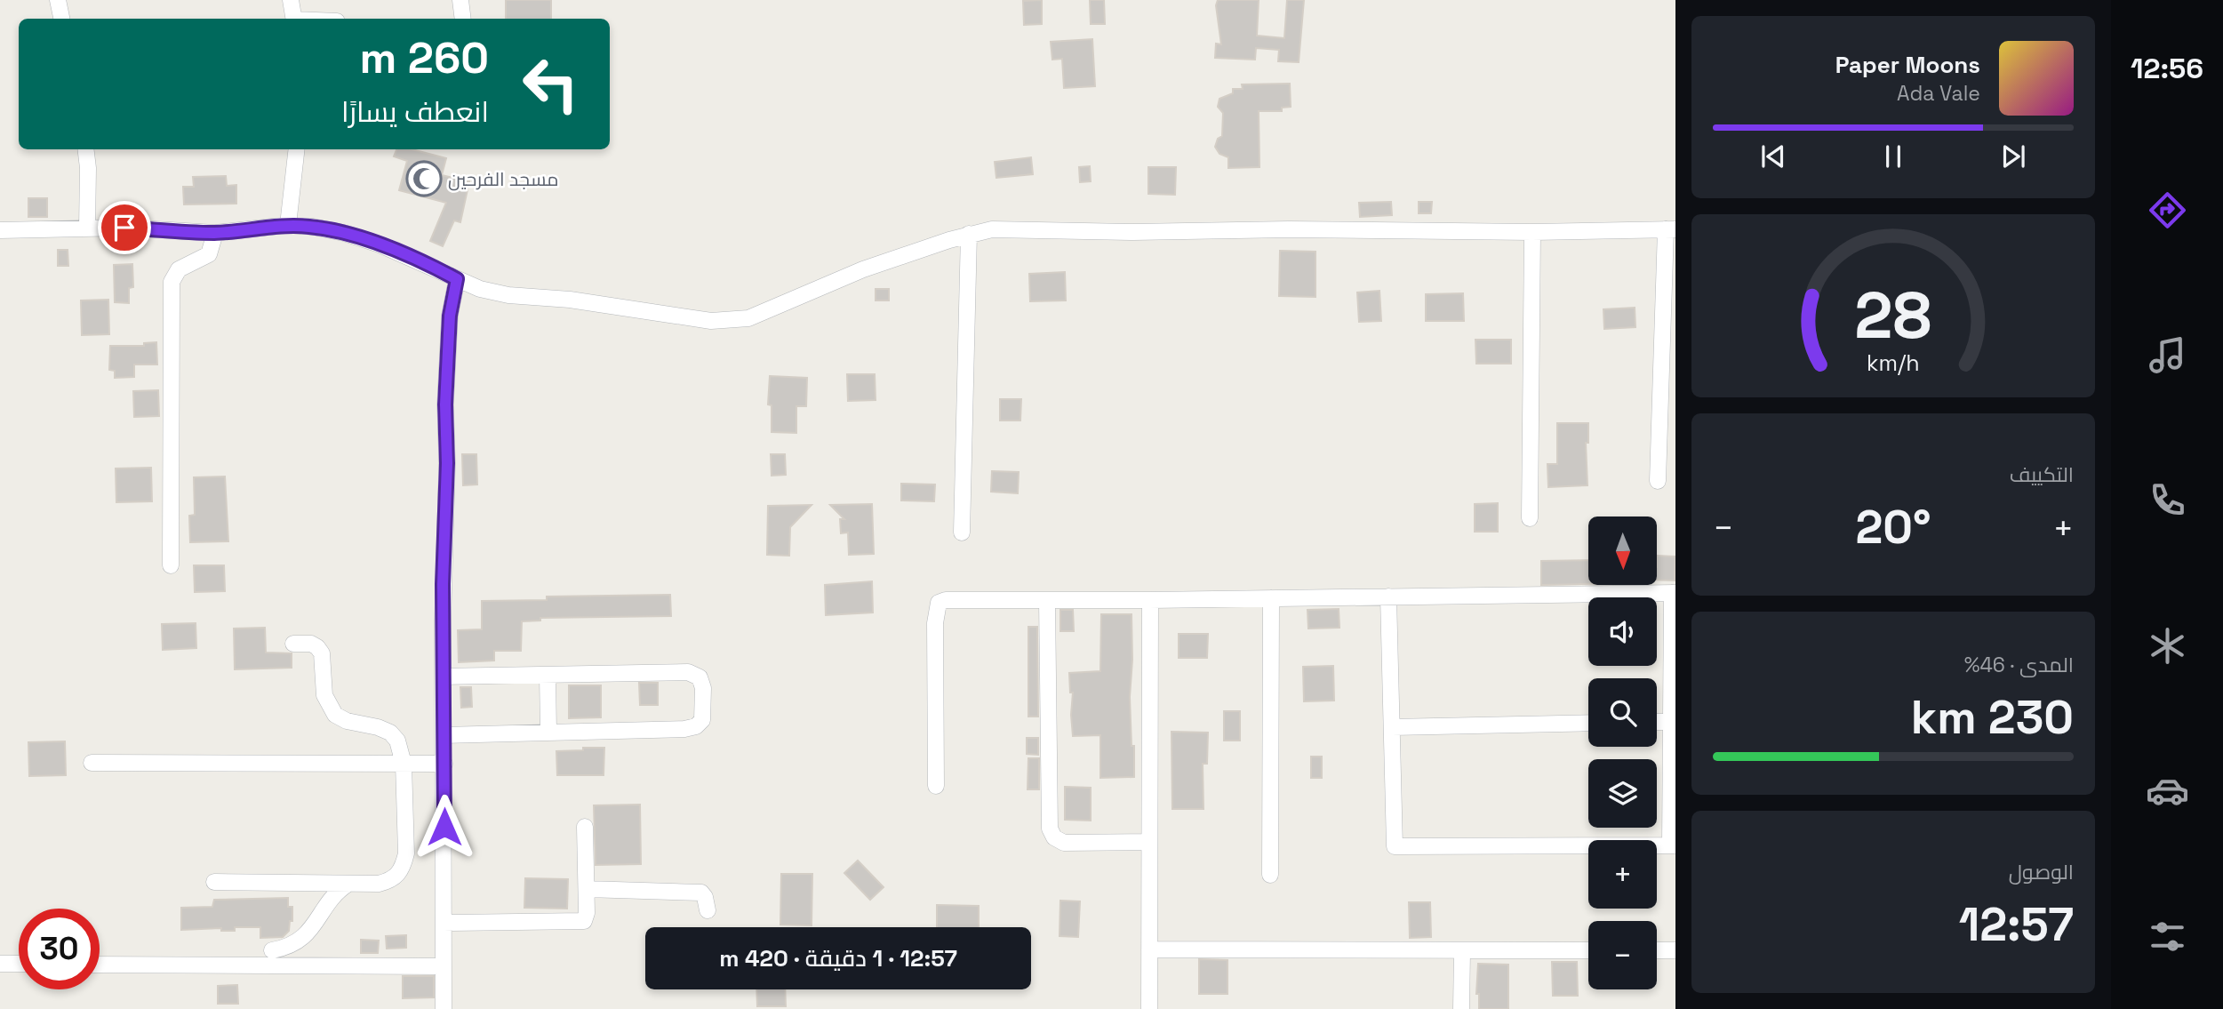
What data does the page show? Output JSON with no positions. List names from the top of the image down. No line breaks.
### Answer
{"places":{"mosque":["مسجد الفرحين"]},"north":"bottom","page":{"tabs":"12:56","turn":["260 m","انعطف يسارًا"],"song":["Paper Moons","Ada Vale"],"tile":["التكييف",["المدى · 46%","230 km"],["الوصول","12:57"]],"heat":["−","20°","+"],"map_buttons":["+","−"],"limit":"30","trip":"12:57 · 1 دقيقة · 420 m","gauge":["28","km/h"]}}
